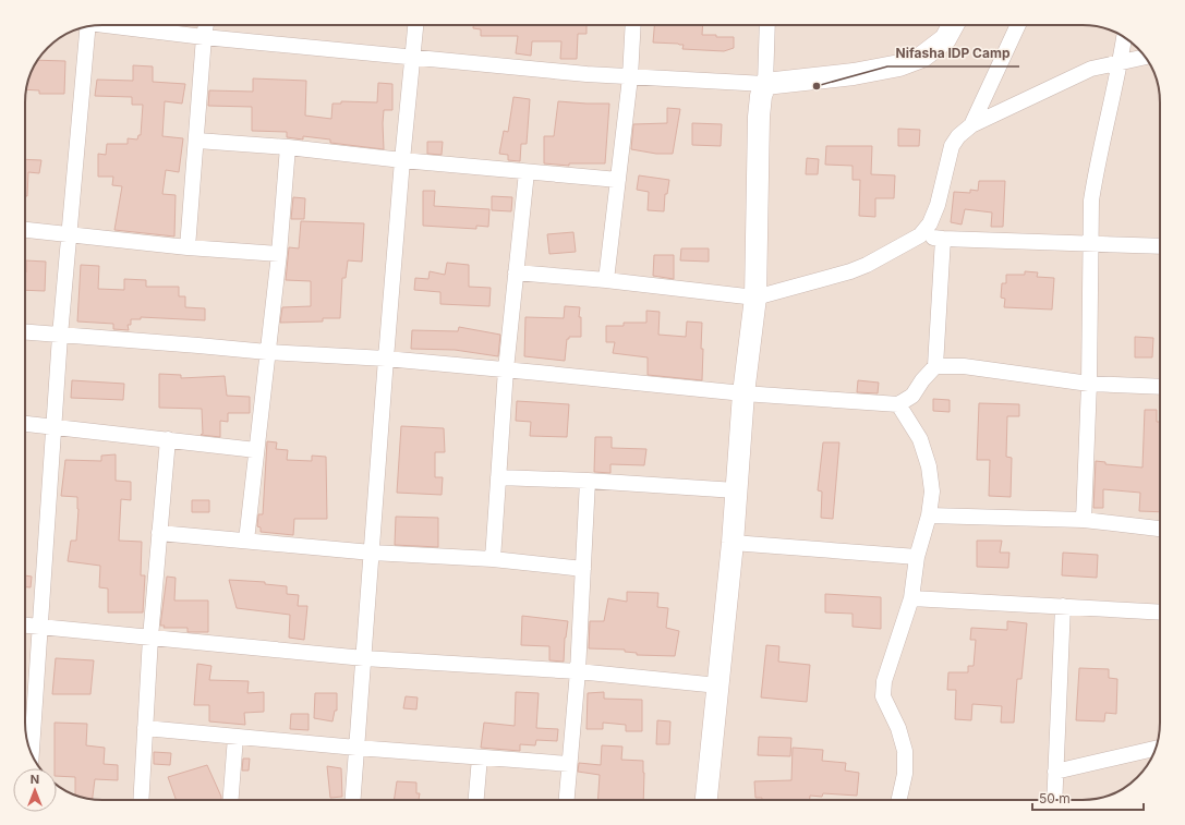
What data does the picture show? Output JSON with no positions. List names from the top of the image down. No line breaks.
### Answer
{"places":["Nifasha IDP Camp"],"scale_bar":"50 m","north":"top"}
